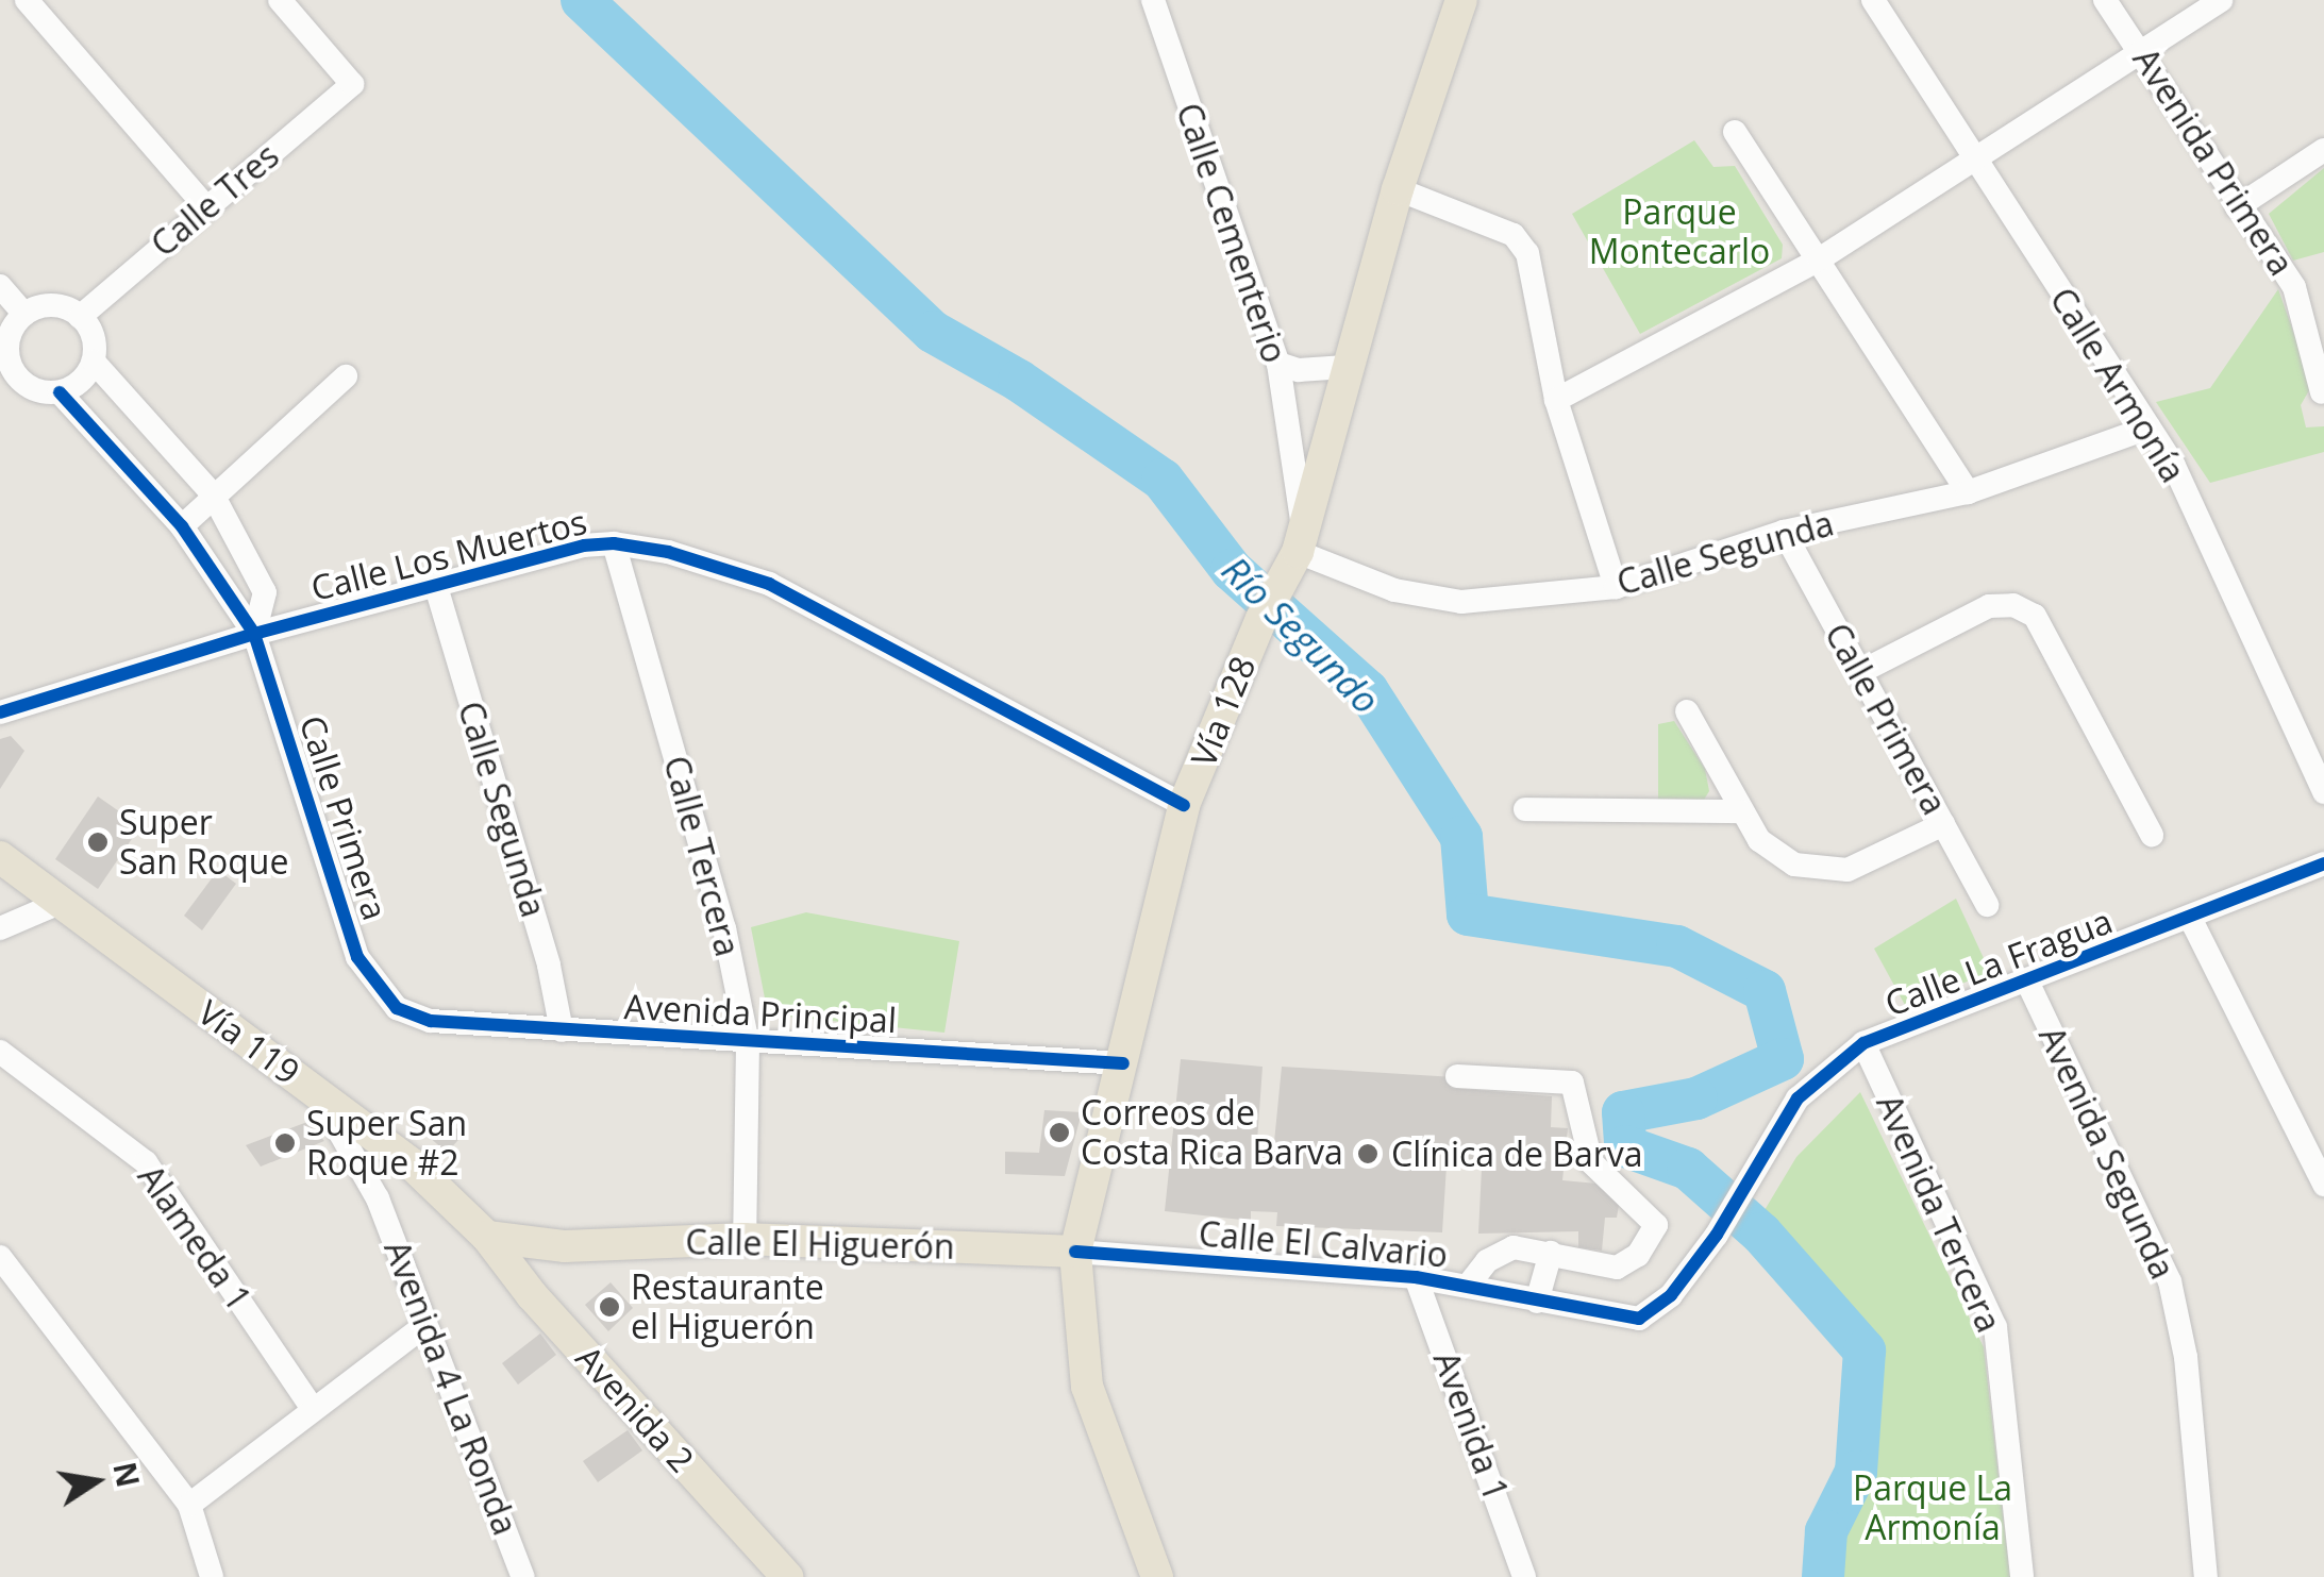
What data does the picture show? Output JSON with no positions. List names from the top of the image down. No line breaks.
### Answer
{"streets":{"main road":["Vía 128","Vía 119","Calle El Higuerón","Avenida 2"],"street":["Avenida Primera","Calle Tres","Calle Cementerio","Calle Armonía","Calle Segunda","Calle Los Muertos","Calle Primera","Calle Tercera","Calle La Fragua","Avenida Principal","Avenida Segunda","Avenida Tercera","Alameda 1","Calle El Calvario","Avenida 4 La Ronda","Avenida 1"]},"crossings":[["Calle Cementerio","Calle Segunda"],["Calle Cementerio","Vía 128"],["Calle Armonía","Calle Segunda"],["Calle Segunda","Calle Los Muertos"],["Calle Segunda","Vía 128"],["Calle Segunda","Calle Primera"],["Calle Segunda","Avenida Principal"],["Calle Los Muertos","Vía 128"],["Calle Los Muertos","Calle Primera"],["Calle Los Muertos","Calle Tercera"],["Vía 128","Avenida Principal"],["Vía 128","Calle El Higuerón"],["Vía 128","Calle El Calvario"],["Calle Primera","Avenida Principal"],["Calle Tercera","Avenida Principal"],["Calle Tercera","Calle El Higuerón"],["Calle La Fragua","Avenida Segunda"],["Calle La Fragua","Avenida Tercera"],["Calle La Fragua","Calle El Calvario"],["Vía 119","Calle El Higuerón"],["Vía 119","Avenida 4 La Ronda"],["Vía 119","Avenida 2"],["Calle El Higuerón","Calle El Calvario"],["Calle El Higuerón","Avenida 2"],["Calle El Calvario","Avenida 1"]],"water":["Río Segundo"],"parks":["Parque Montecarlo","Parque La Armonía"],"places":["Super San Roque","Correos de Costa Rica Barva","Super San Roque #2","Clínica de Barva","Restaurante el Higuerón"],"north":"right"}
